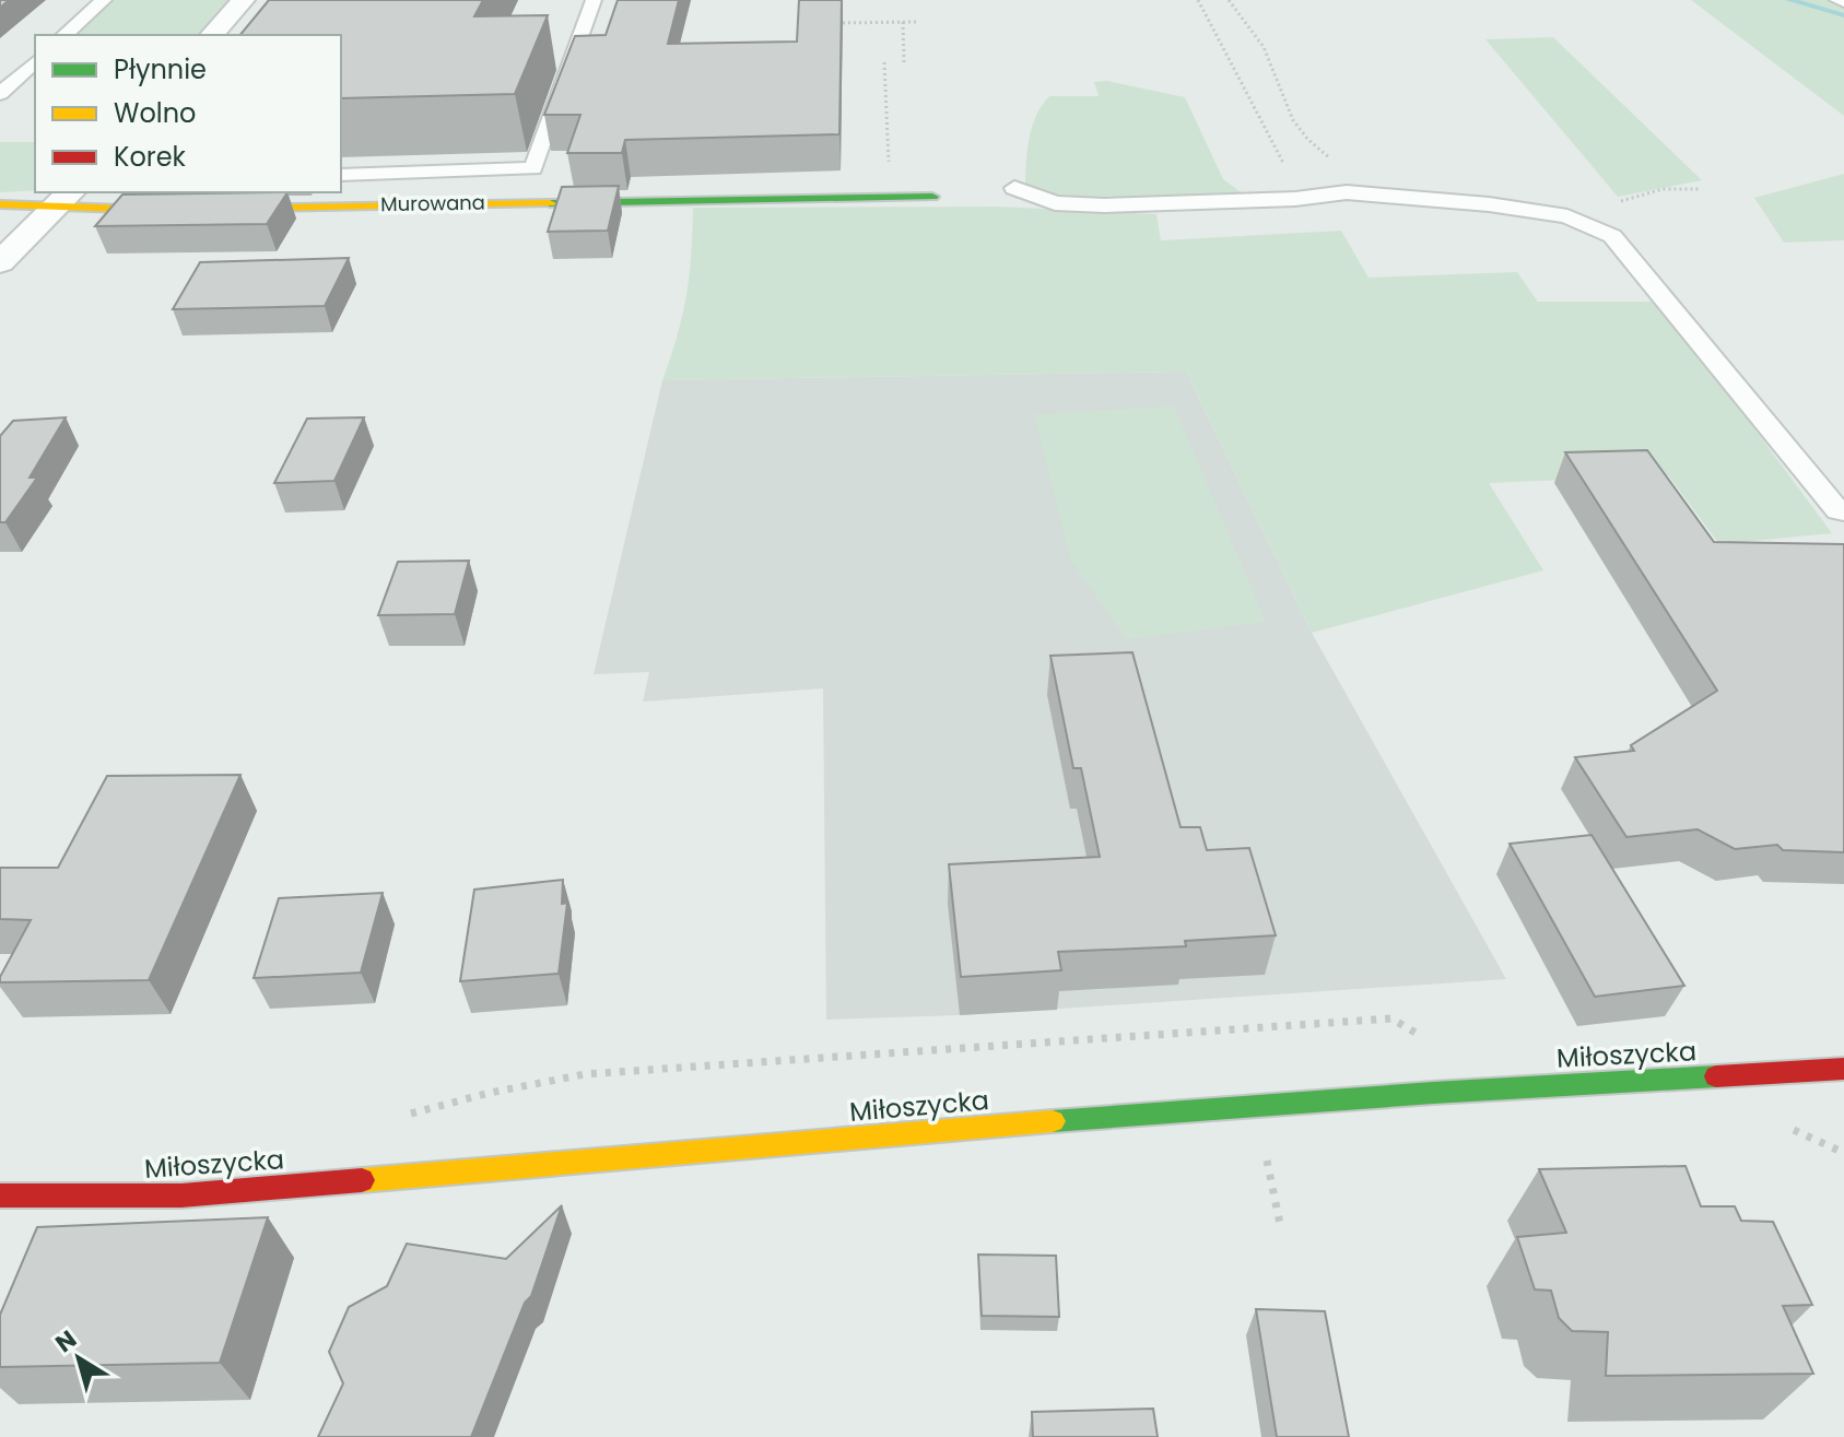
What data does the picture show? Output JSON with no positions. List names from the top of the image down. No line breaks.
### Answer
{"streets":{"street":["Murowana","Miłoszycka"]},"legend":["Płynnie","Wolno","Korek"],"north":"top left"}
